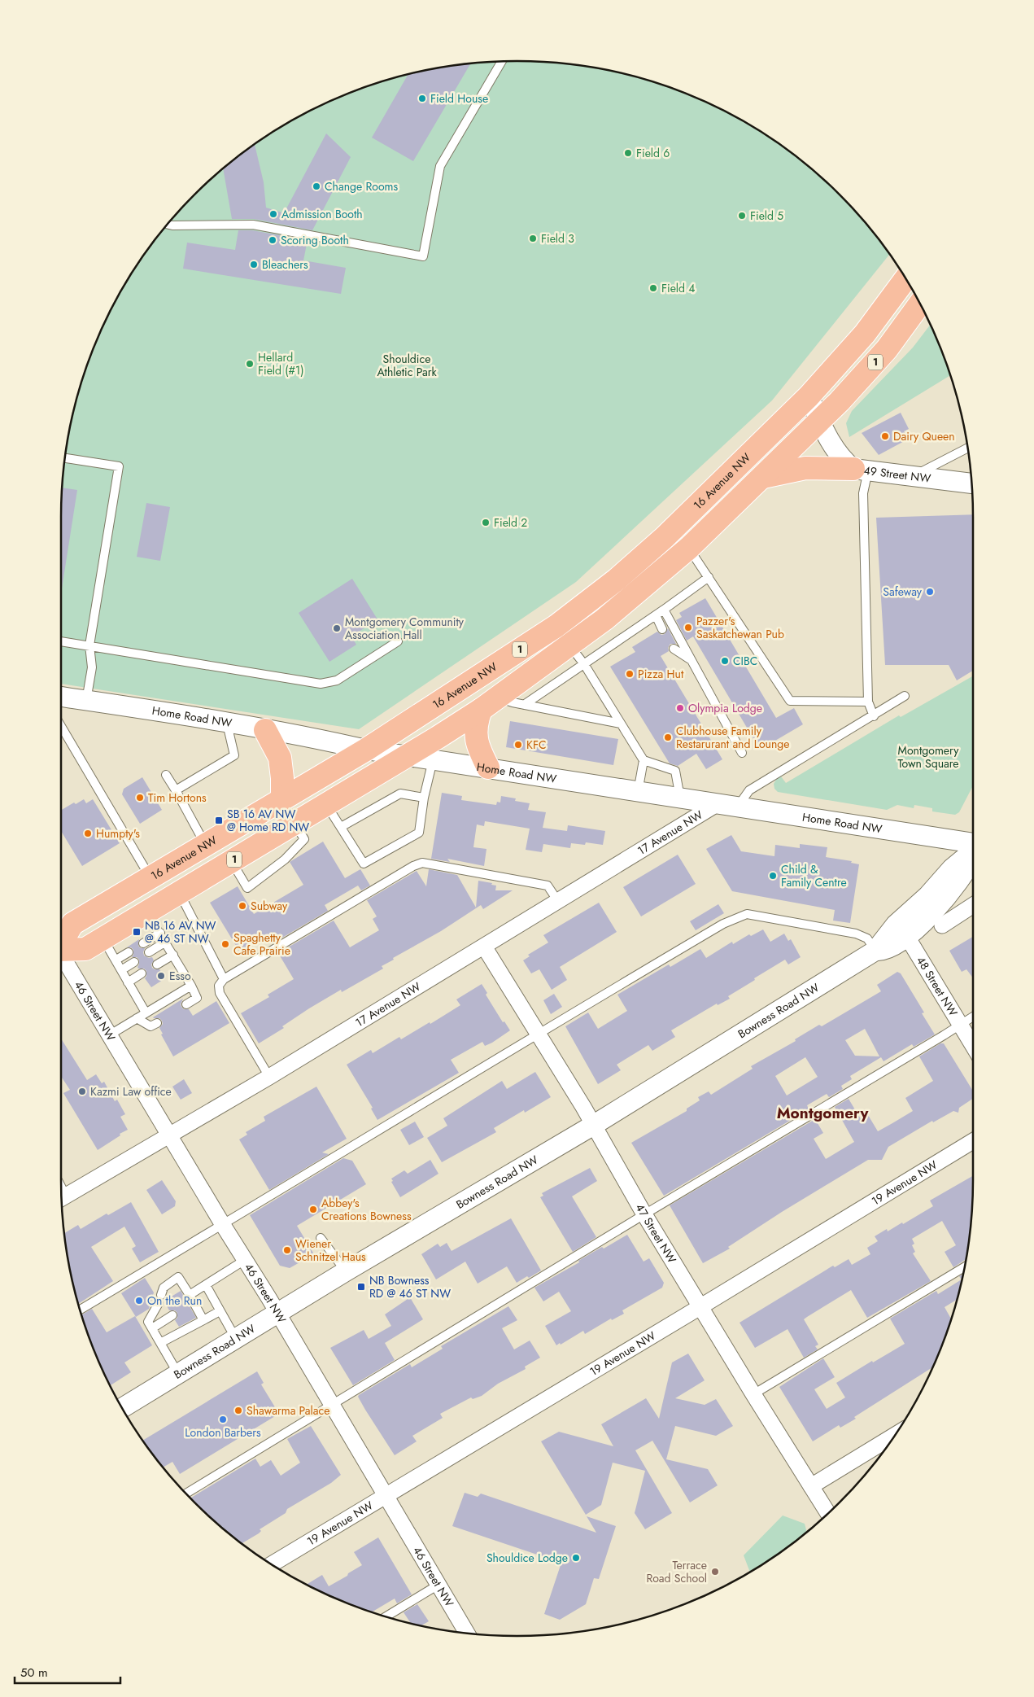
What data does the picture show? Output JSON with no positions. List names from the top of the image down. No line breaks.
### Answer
{"streets":{"highway":["1","16 Avenue NW"],"street":["49 Street NW","Home Road NW","17 Avenue NW","48 Street NW","Bowness Road NW","46 Street NW","19 Avenue NW","47 Street NW"]},"crossings":[["1","49 Street NW"],["1","Home Road NW"],["49 Street NW","16 Avenue NW"],["16 Avenue NW","Home Road NW"],["Home Road NW","17 Avenue NW"],["17 Avenue NW","46 Street NW"],["17 Avenue NW","47 Street NW"],["48 Street NW","Bowness Road NW"],["Bowness Road NW","46 Street NW"],["Bowness Road NW","47 Street NW"],["46 Street NW","19 Avenue NW"],["19 Avenue NW","47 Street NW"]],"districts":["Montgomery"],"parks":["Shouldice Athletic Park","Montgomery Town Square"],"places":{"other":["Field House","Field 6","Change Rooms","Admission Booth","Field 5","Field 3","Scoring Booth","Bleachers","Field 4","Hellard Field (#1)","Dairy Queen","Field 2","Safeway","Pazzer's Saskatchewan Pub","Montgomery Community Association Hall","CIBC","Pizza Hut","Olympia Lodge","Clubhouse Family Restarurant and Lounge","KFC","Tim Hortons","Humpty's","Child & Family Centre","Subway","Spaghetty Cafe Prairie","Esso","Kazmi Law office","Abbey's Creations Bowness","Wiener Schnitzel Haus","On the Run","Shawarma Palace","London Barbers","Shouldice Lodge","Terrace Road School"],"transit":["SB 16 AV NW @ Home RD NW","NB 16 AV NW @ 46 ST NW","NB Bowness RD @ 46 ST NW"]},"scale_bar":"50 m"}
